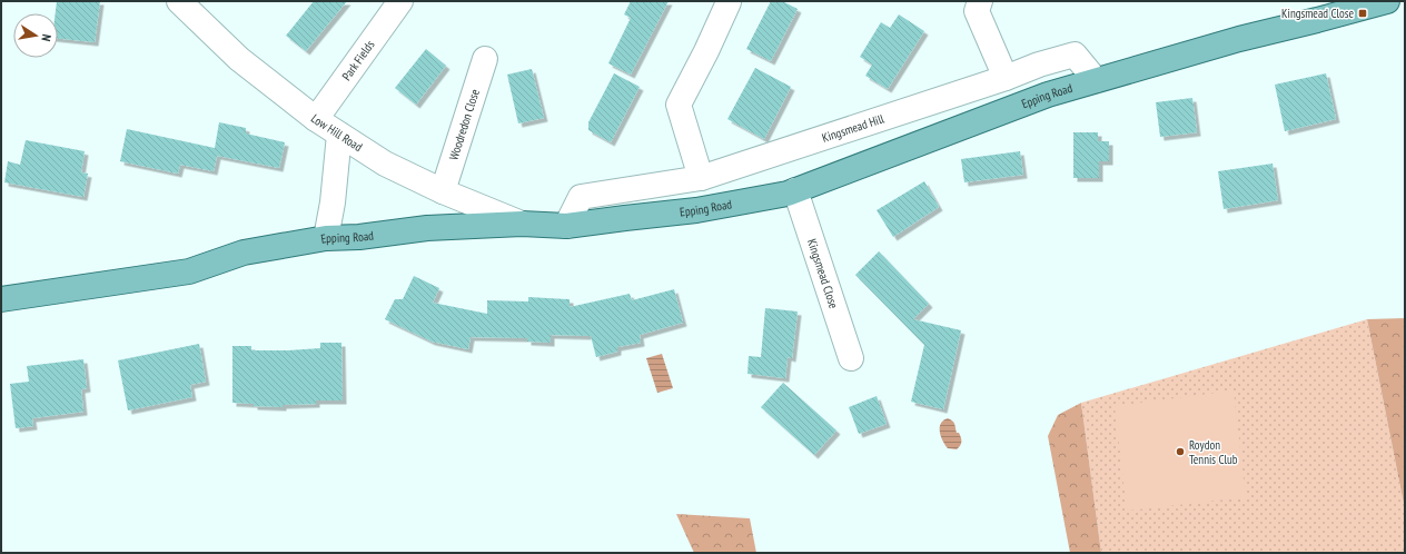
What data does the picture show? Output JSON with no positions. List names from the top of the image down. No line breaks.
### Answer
{"streets":{"main road":["Epping Road"],"street":["Park Fields","Woodredon Close","Kingsmead Hill","Low Hill Road","Kingsmead Close"]},"crossings":[["Park Fields","Low Hill Road"],["Epping Road","Kingsmead Hill"],["Epping Road","Low Hill Road"],["Epping Road","Kingsmead Close"],["Woodredon Close","Low Hill Road"]],"places":{"transit":["Kingsmead Close"],"other":["Roydon Tennis Club"]},"north":"right"}
